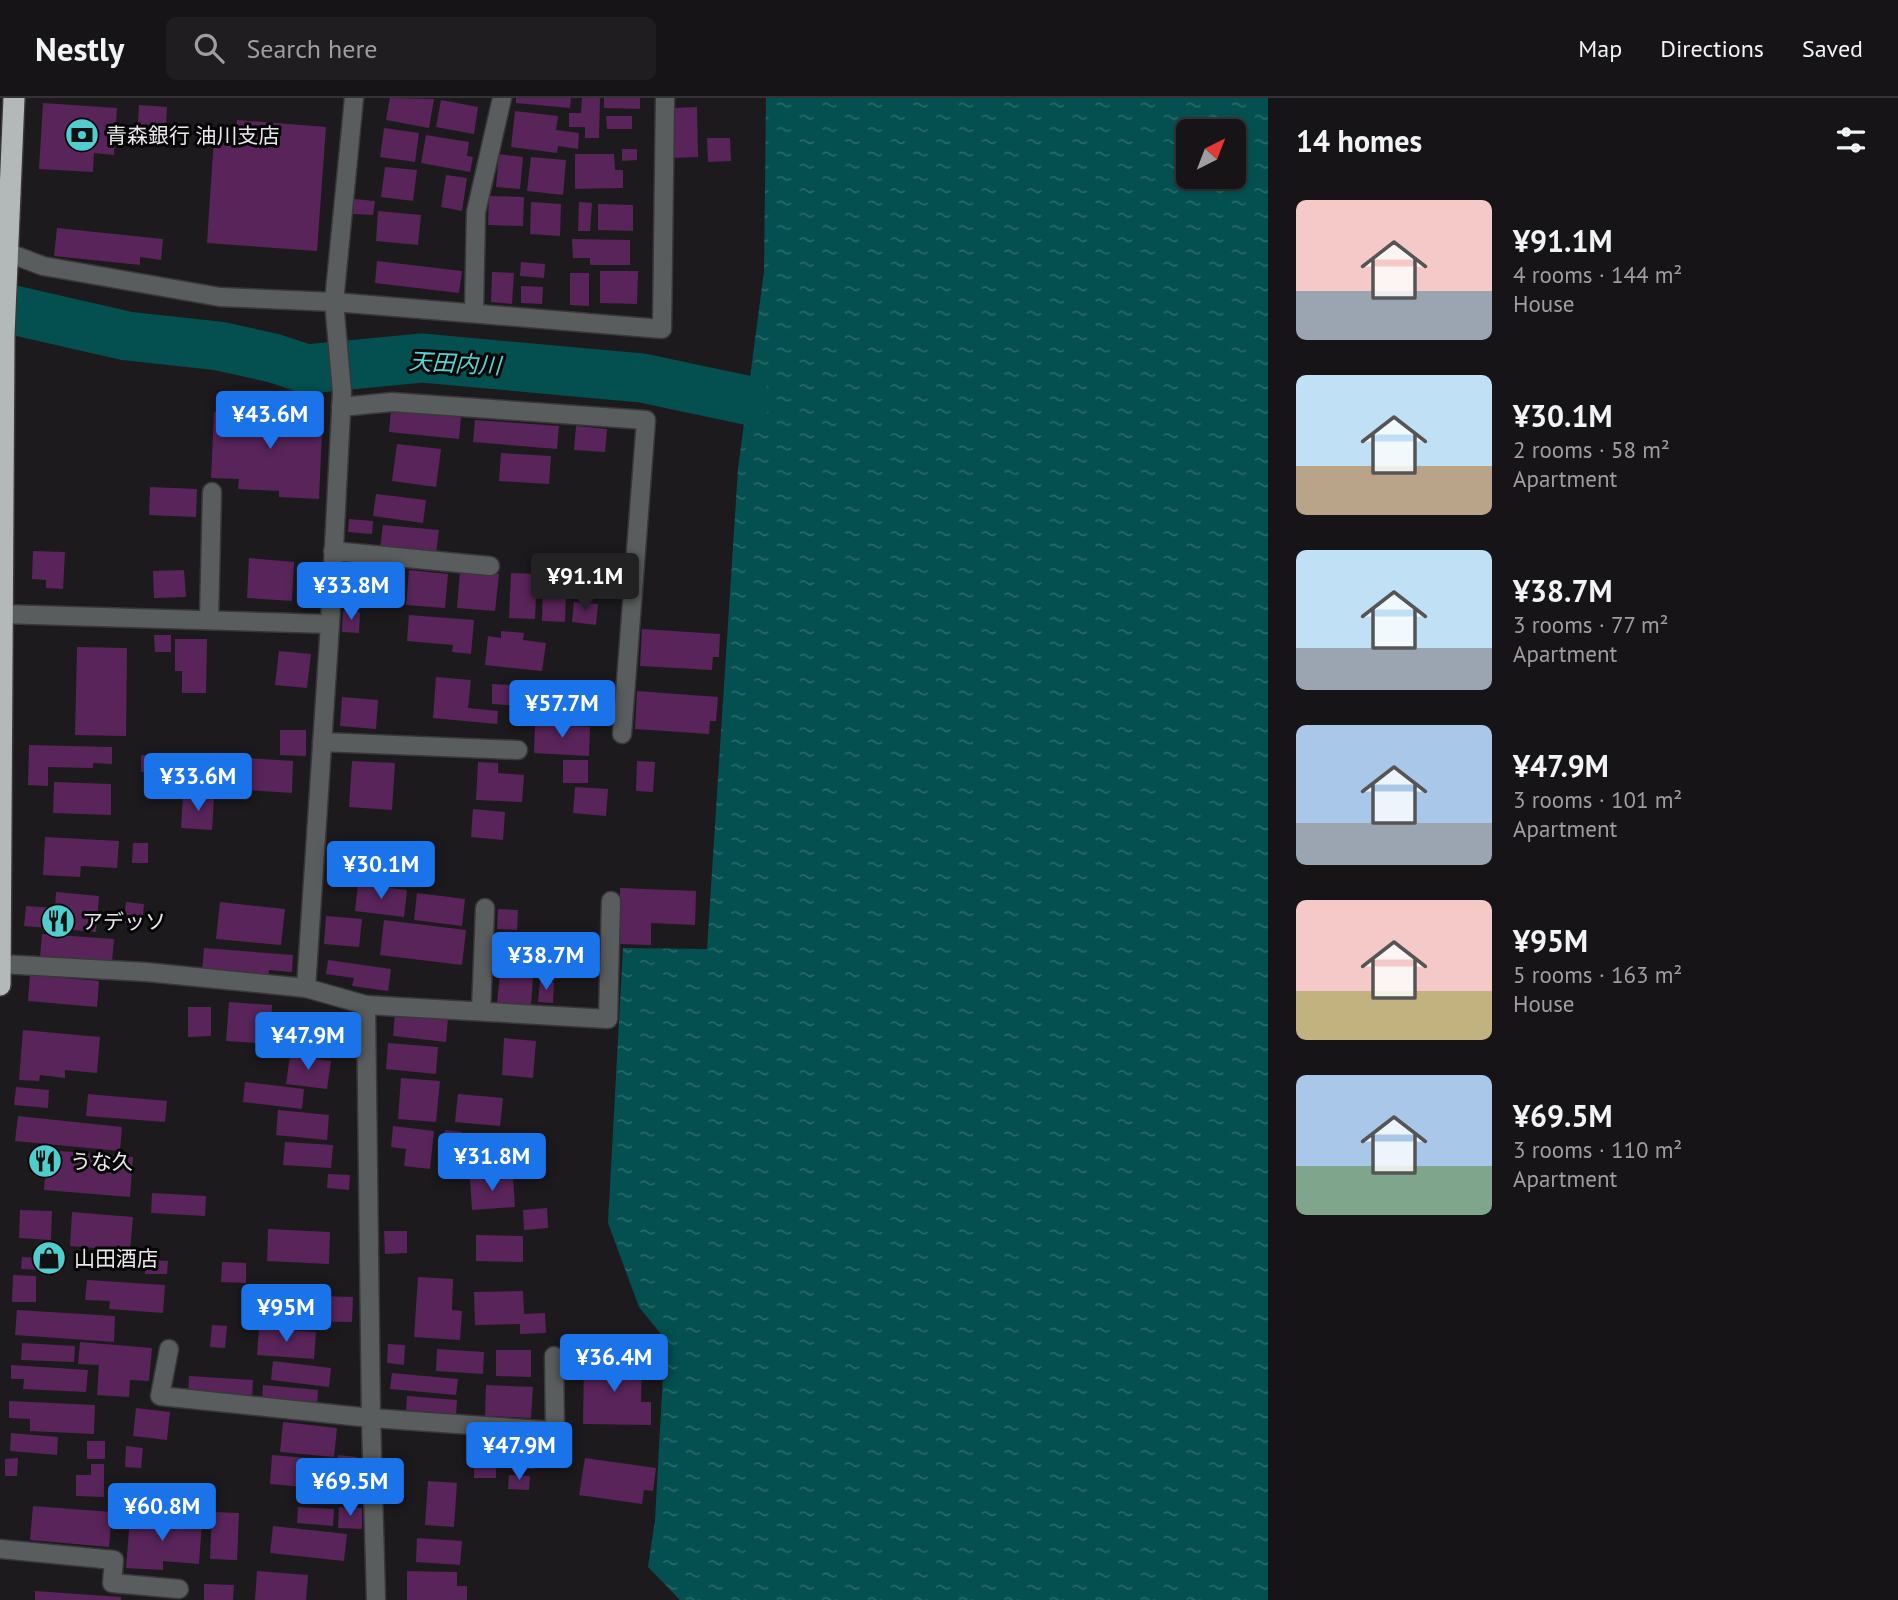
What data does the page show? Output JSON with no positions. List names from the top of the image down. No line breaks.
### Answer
{"water":["天田内川"],"places":{"bank":["青森銀行 油川支店"],"restaurant":["アデッソ","うな久"],"shop":["山田酒店"]},"north":"top right","page":{"header":"Nestly","search":"Search here","nav":["Map","Directions","Saved"],"heading":"14 homes","list":[{"name":"¥91.1M","note":"4 rooms · 144 m² · House"},{"name":"¥30.1M","note":"2 rooms · 58 m² · Apartment"},{"name":"¥38.7M","note":"3 rooms · 77 m² · Apartment"},{"name":"¥47.9M","note":"3 rooms · 101 m² · Apartment"},{"name":"¥95M","note":"5 rooms · 163 m² · House"},{"name":"¥69.5M","note":"3 rooms · 110 m² · Apartment"}],"price":["¥43.6M","¥91.1M","¥33.8M","¥57.7M","¥33.6M","¥30.1M","¥38.7M","¥47.9M","¥31.8M","¥95M","¥36.4M","¥47.9M","¥69.5M","¥60.8M"]}}
